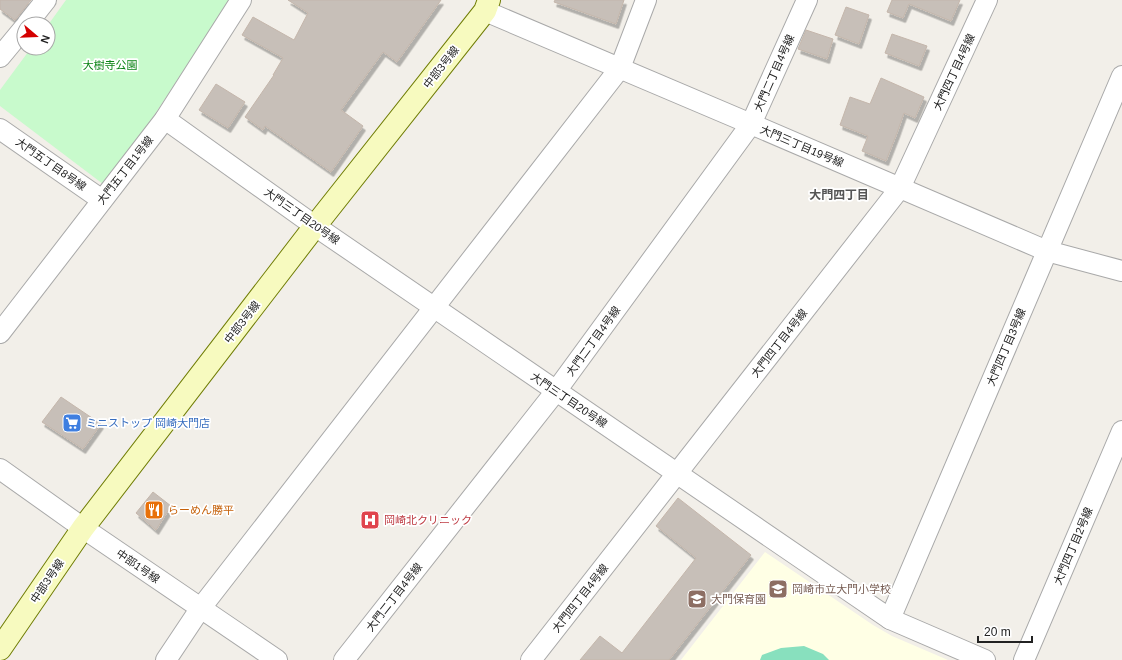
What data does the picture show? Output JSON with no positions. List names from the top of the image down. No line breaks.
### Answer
{"streets":{"street":["中部3号線","大門四丁目4号線","大門二丁目4号線","大門三丁目19号線","大門五丁目8号線","大門五丁目1号線","大門三丁目20号線","大門四丁目3号線","大門四丁目2号線","中部1号線"]},"crossings":[["中部3号線","大門三丁目19号線"],["中部3号線","大門三丁目20号線"],["中部3号線","中部1号線"],["大門四丁目4号線","大門三丁目19号線"],["大門四丁目4号線","大門三丁目20号線"],["大門二丁目4号線","大門三丁目19号線"],["大門二丁目4号線","大門三丁目20号線"],["大門三丁目19号線","大門四丁目3号線"],["大門五丁目8号線","大門五丁目1号線"],["大門五丁目1号線","大門三丁目20号線"],["大門三丁目20号線","大門四丁目3号線"]],"districts":["大門四丁目"],"parks":["大樹寺公園"],"places":{"supermarket":["ミニストップ 岡崎大門店"],"restaurant":["らーめん勝平"],"hospital":["岡崎北クリニック"],"school or university":["岡崎市立大門小学校","大門保育園"]},"scale_bar":"20 m","north":"right"}
